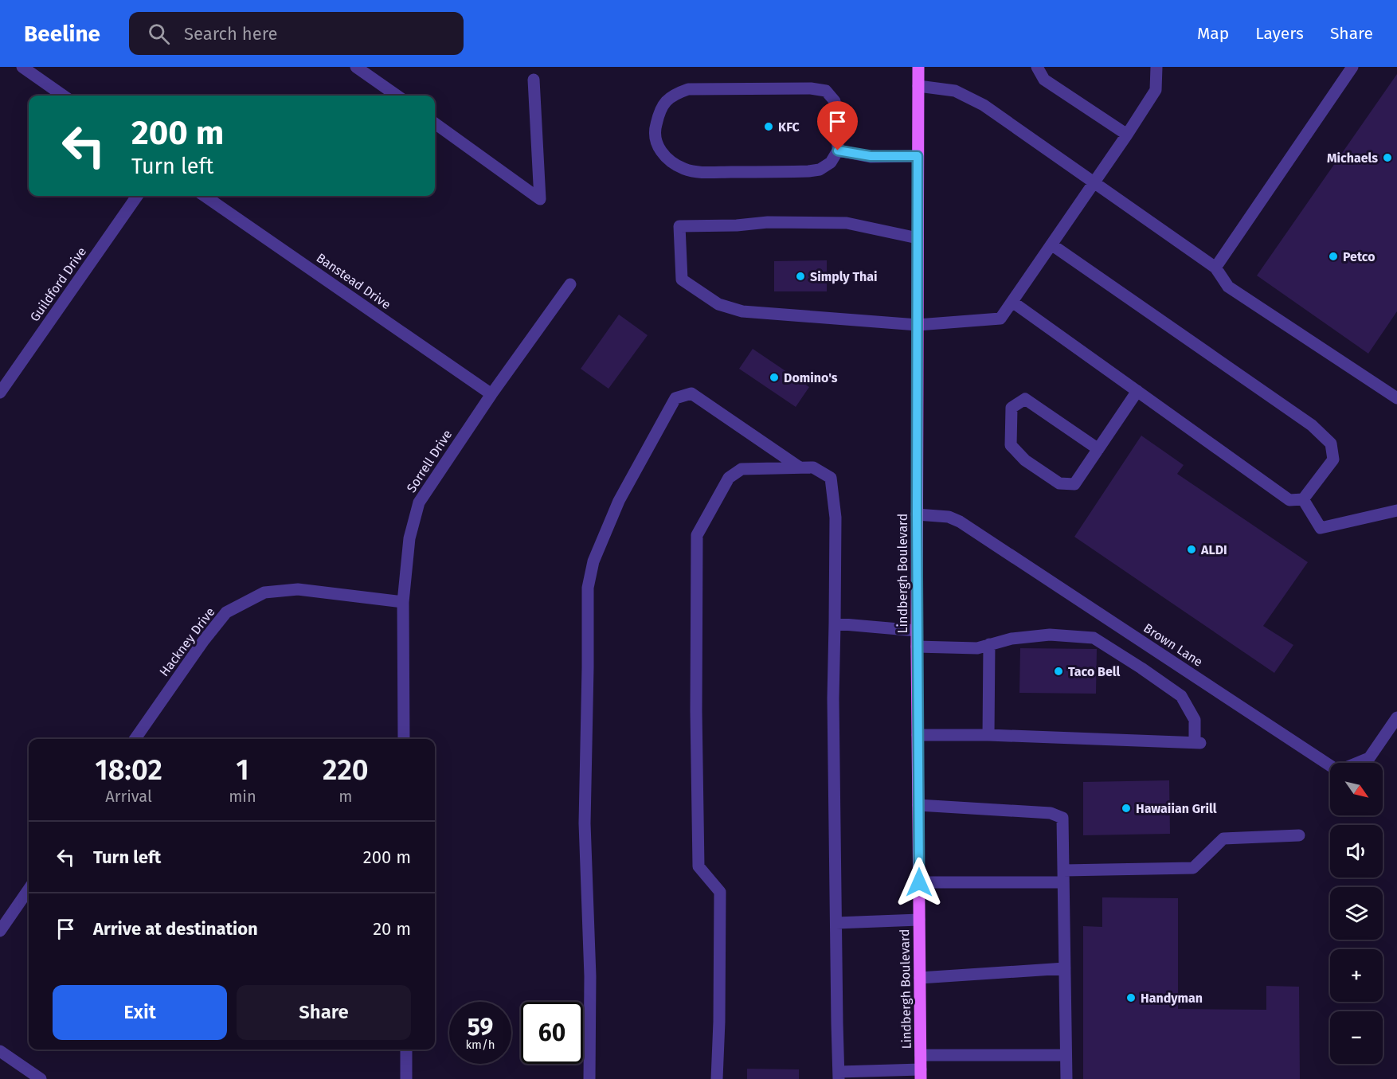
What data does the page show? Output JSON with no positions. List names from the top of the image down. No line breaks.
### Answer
{"streets":{"main road":["Lindbergh Boulevard"],"street":["Banstead Drive","Guildford Drive","Sorrell Drive","Hackney Drive","Brown Lane"]},"crossings":[["Banstead Drive","Sorrell Drive"],["Sorrell Drive","Hackney Drive"],["Lindbergh Boulevard","Brown Lane"]],"places":["KFC","Michaels","Petco","Simply Thai","Domino's","ALDI","Taco Bell","Hawaiian Grill","Handyman"],"north":"bottom right","page":{"header":"Beeline","search":"Search here","nav":["Map","Layers","Share"],"turn":["200 m","Turn left"],"eta":["18:02","Arrival","1","min","220","m"],"map_buttons":["+","−"],"list":[{"name":"Turn left","value":"200 m"},{"name":"Arrive at destination","value":"20 m"}],"buttons":["Exit","Share"],"speed":"59 km/h","limit":"60"}}
